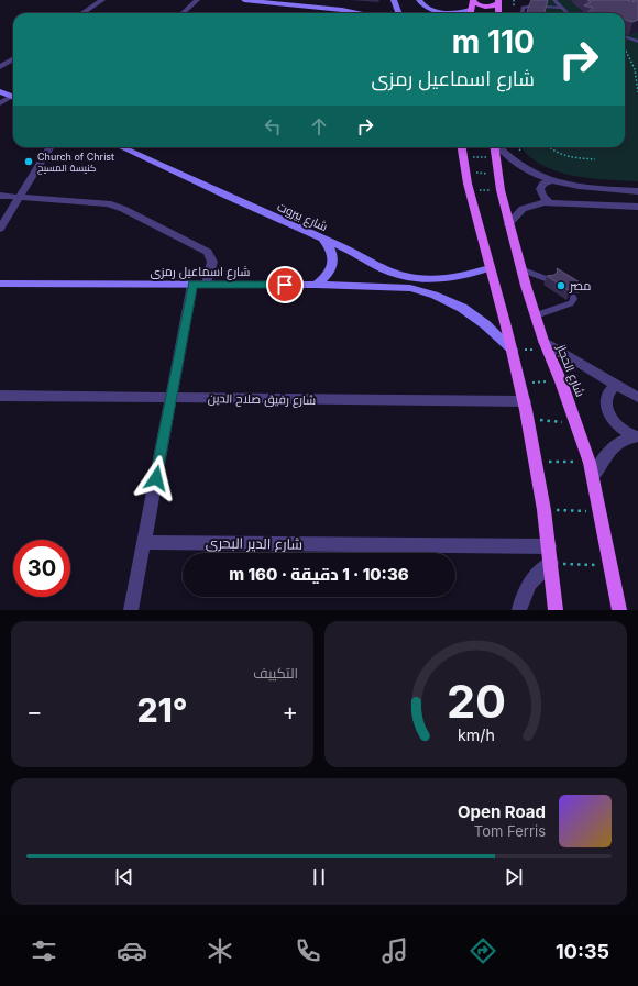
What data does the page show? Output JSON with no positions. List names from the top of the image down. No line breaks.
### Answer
{"streets":{"main road":["شارع الحجاز"],"street":["شارع بيروت","شارع اسماعيل رمزى","شارع رفيق صلاح الدين","شارع الدير البحرى"]},"places":["Church of Christ كنيسة المسيح","مصر"],"page":{"turn":["110 m","شارع اسماعيل رمزى"],"limit":"30","trip":"10:36 · 1 دقيقة · 160 m","tile":"التكييف","heat":["−","21°","+"],"song":["Open Road","Tom Ferris"],"tabs":"10:35","gauge":["20","km/h"]}}
